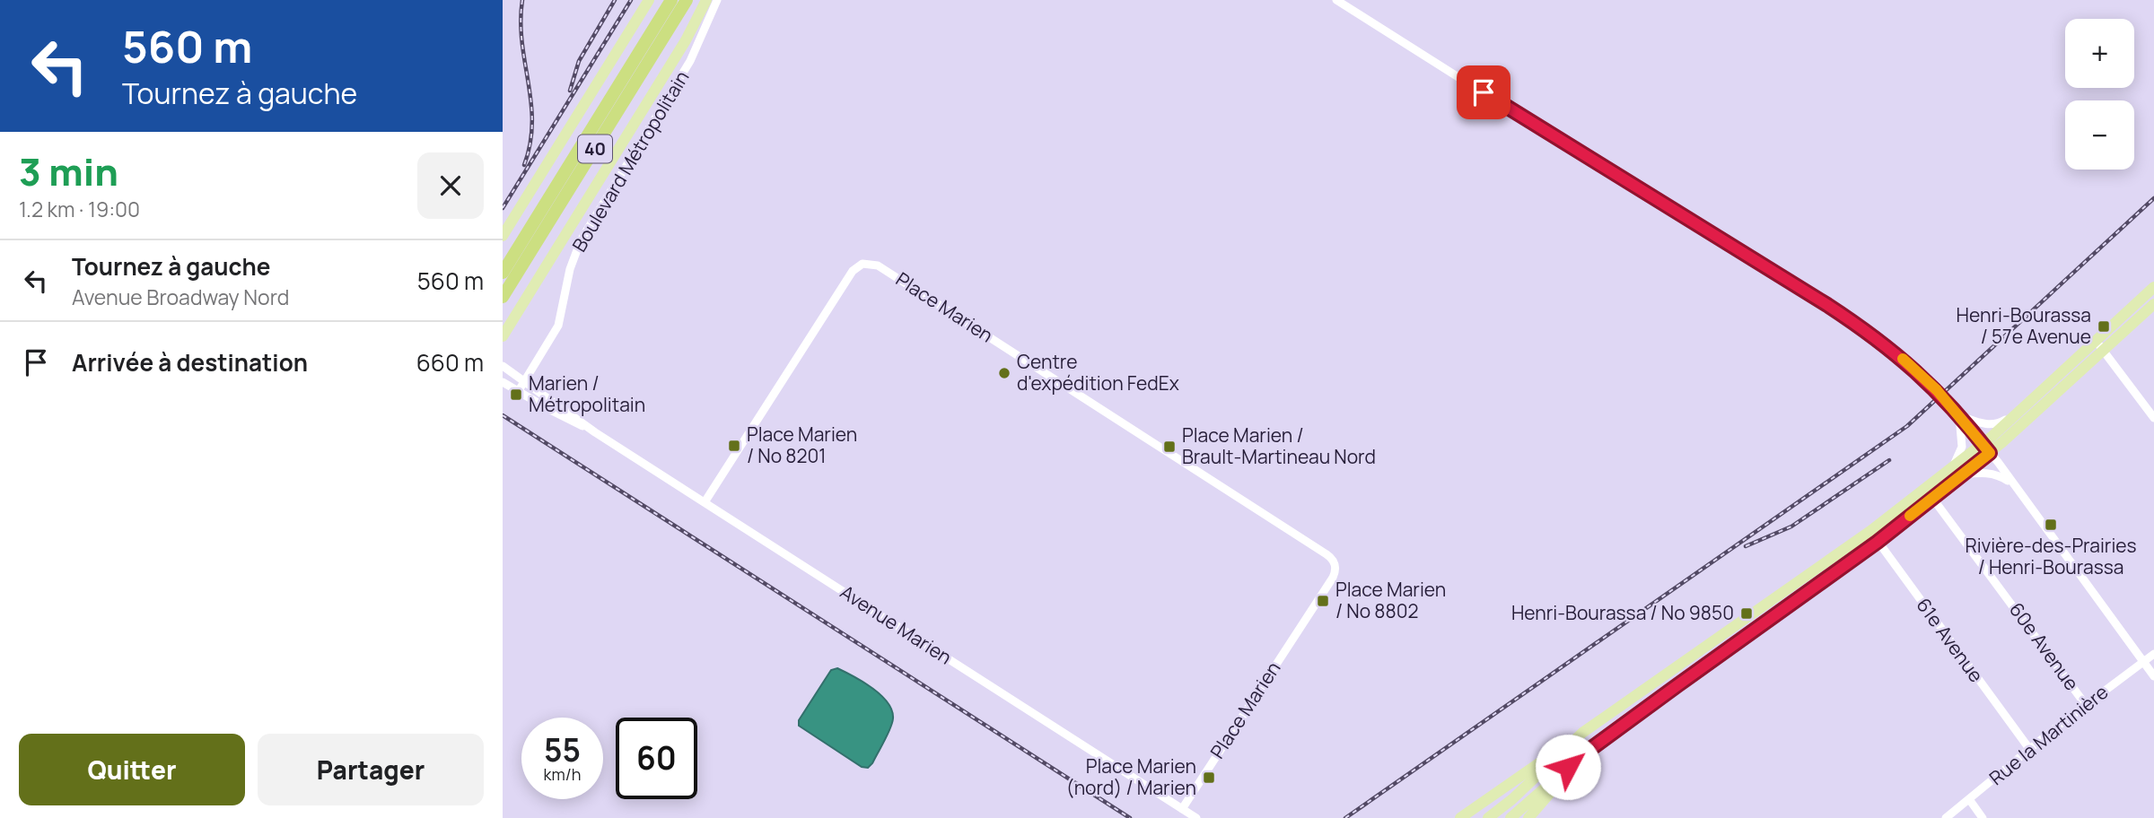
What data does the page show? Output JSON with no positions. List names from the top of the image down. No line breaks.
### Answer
{"streets":{"highway":["40"],"main road":["Boulevard Métropolitain"],"street":["Place Marien","Avenue Marien","61e Avenue","60e Avenue","Rue la Martinière"]},"crossings":[["Boulevard Métropolitain","Avenue Marien"],["Place Marien","Avenue Marien"],["61e Avenue","Rue la Martinière"],["60e Avenue","Rue la Martinière"]],"places":{"transit":["Henri-Bourassa / 57e Avenue","Marien / Métropolitain","Place Marien / No 8201","Place Marien / Brault-Martineau Nord","Rivière-des-Prairies / Henri-Bourassa","Place Marien / No 8802","Henri-Bourassa / No 9850","Place Marien (nord) / Marien"],"other":["Centre d'expédition FedEx"]},"page":{"turn":["560 m","Tournez à gauche"],"map_buttons":["+","−"],"heading":["3 min","1.2 km · 19:00"],"list":[{"name":"Tournez à gauche","note":"Avenue Broadway Nord","value":"560 m"},{"name":"Arrivée à destination","value":"660 m"}],"speed":"55 km/h","limit":"60","buttons":["Quitter","Partager"]}}
